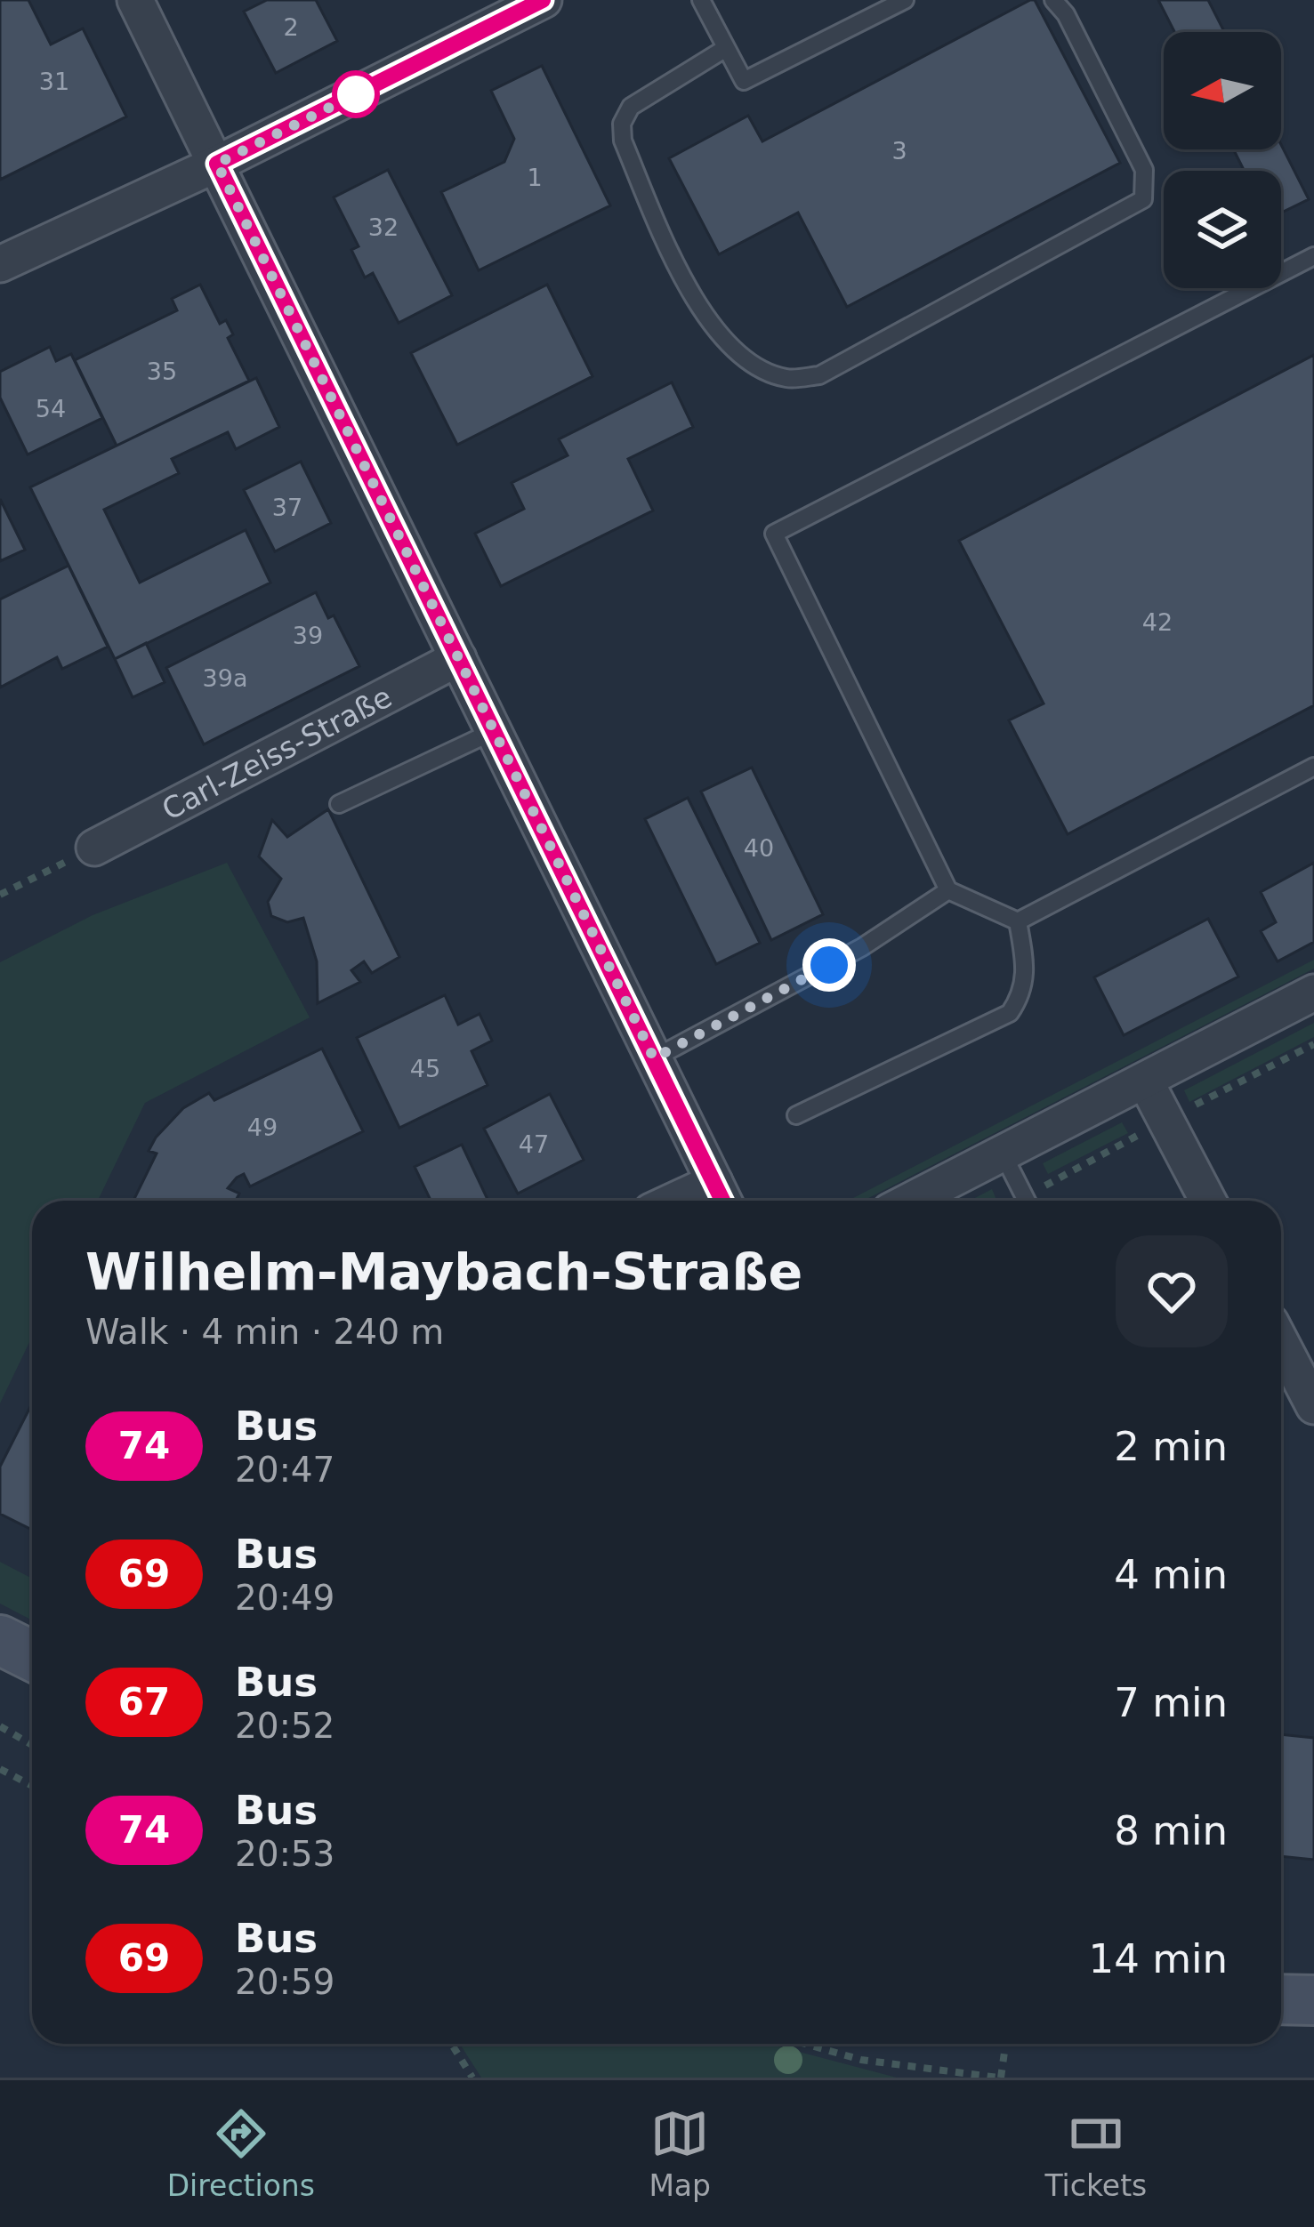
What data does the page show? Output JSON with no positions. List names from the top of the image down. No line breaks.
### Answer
{"streets":{"street":["Carl-Zeiss-Straße"]},"lines":["bus line 74"],"house_numbers":["2","31","3","1","32","35","54","37","42","39","39a","40","45","49","47"],"north":"left","page":{"heading":["Wilhelm-Maybach-Straße","Walk · 4 min · 240 m"],"list":[{"mark":"74","name":"Bus","note":"20:47","value":"2 min"},{"mark":"69","name":"Bus","note":"20:49","value":"4 min"},{"mark":"67","name":"Bus","note":"20:52","value":"7 min"},{"mark":"74","name":"Bus","note":"20:53","value":"8 min"},{"mark":"69","name":"Bus","note":"20:59","value":"14 min"}],"tabs":["Directions","Map","Tickets"]}}
